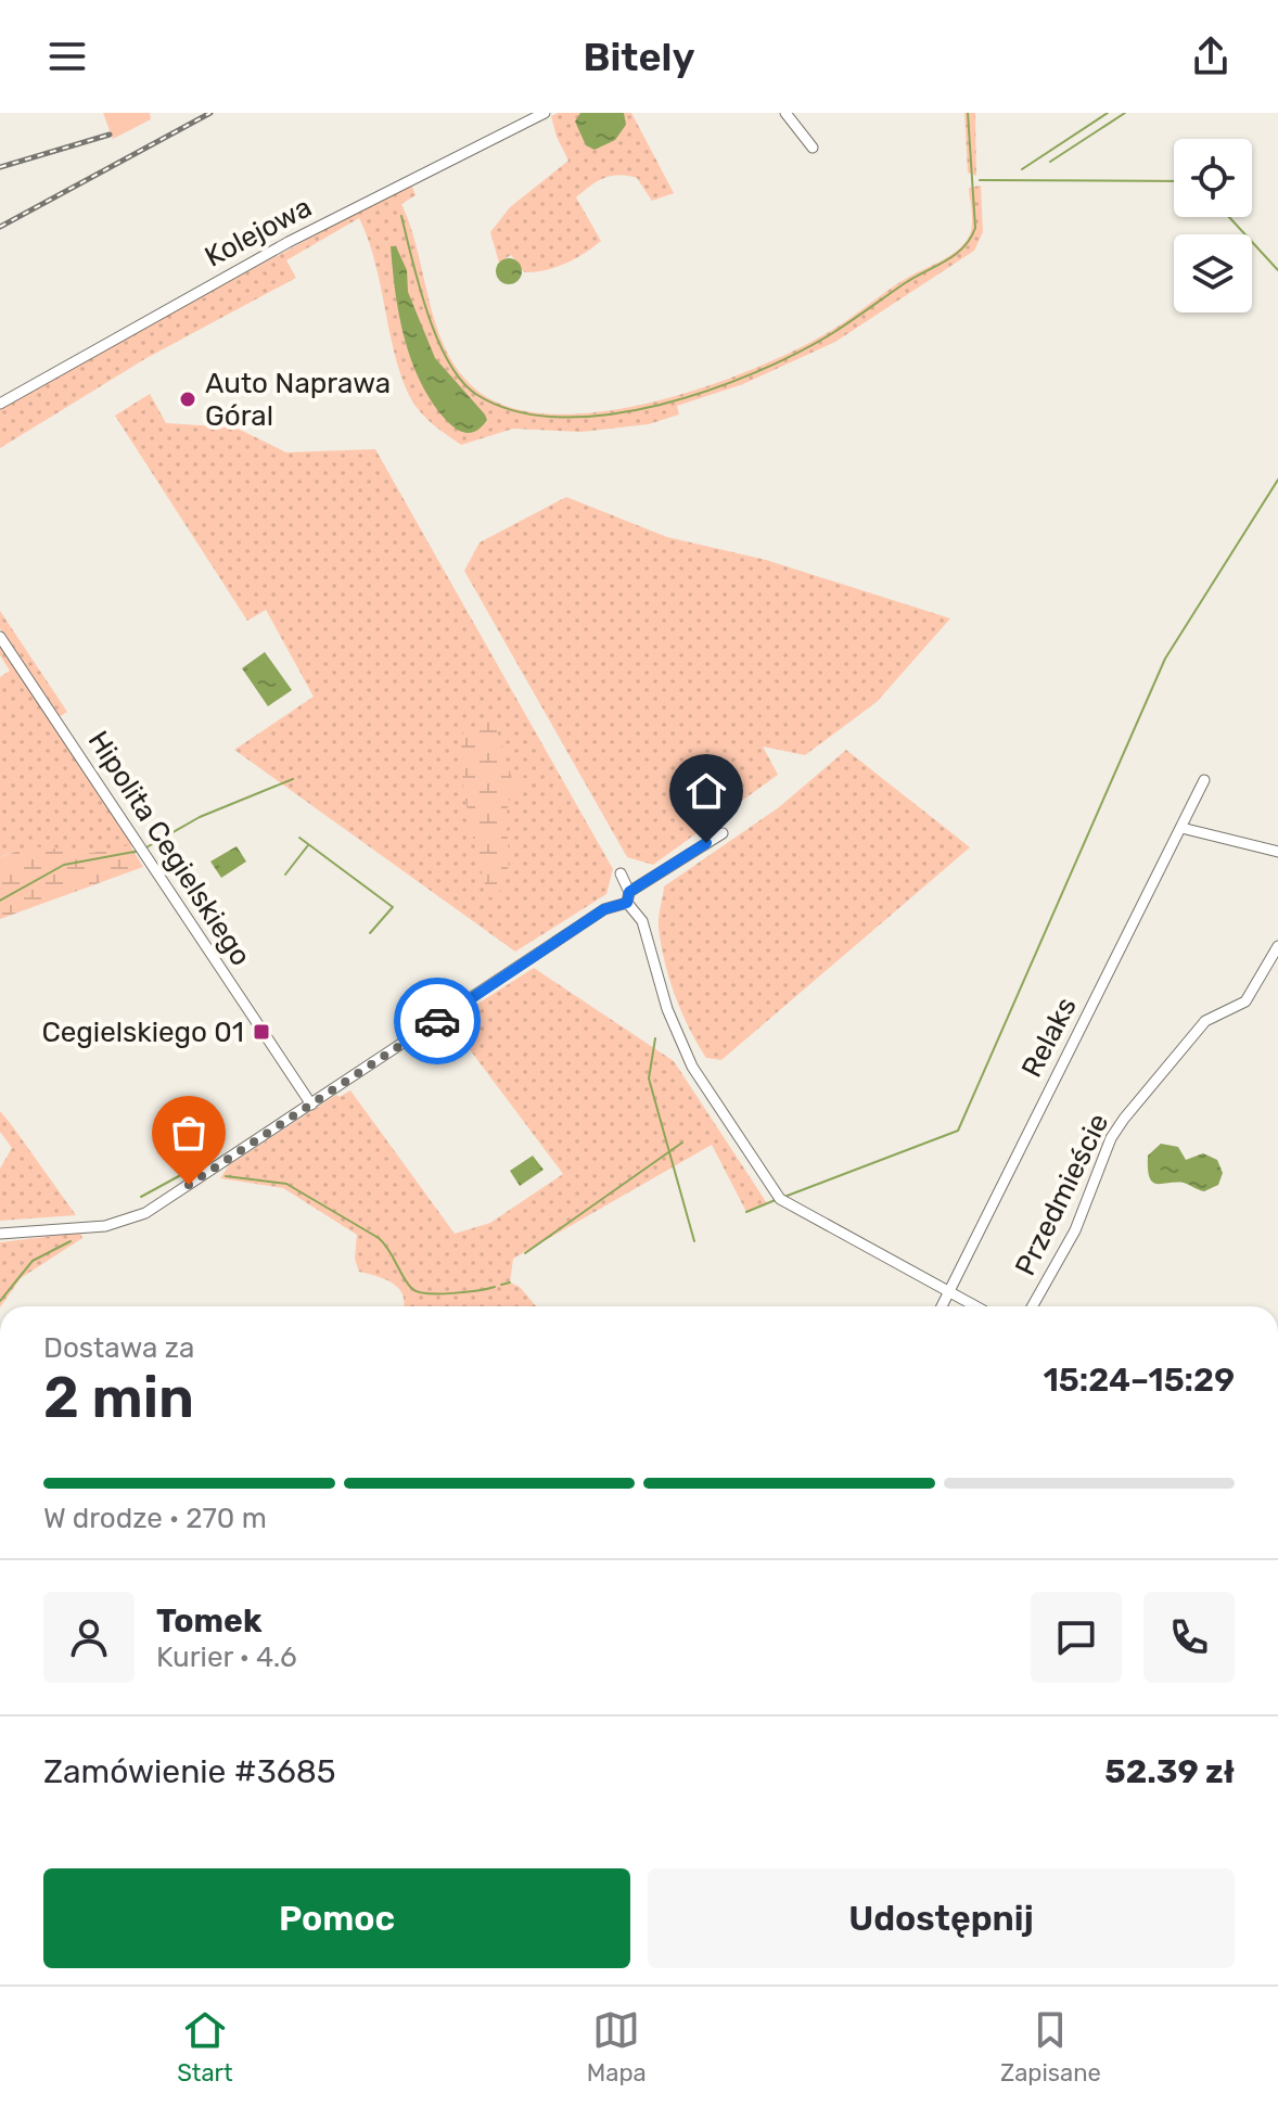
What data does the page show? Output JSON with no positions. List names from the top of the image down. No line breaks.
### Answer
{"streets":{"street":["Kolejowa","Hipolita Cegielskiego","Relaks","Przedmieście"]},"places":{"other":["Auto Naprawa Góral"],"transit":["Cegielskiego 01"]},"page":{"header":"Bitely","heading":["2 min","Dostawa za","15:24–15:29"],"panel":["Tomek","Kurier · 4.6","Zamówienie #3685","52.39 zł"],"bar":"W drodze · 270 m","buttons":["Pomoc","Udostępnij"],"tabs":["Start","Mapa","Zapisane"]}}
